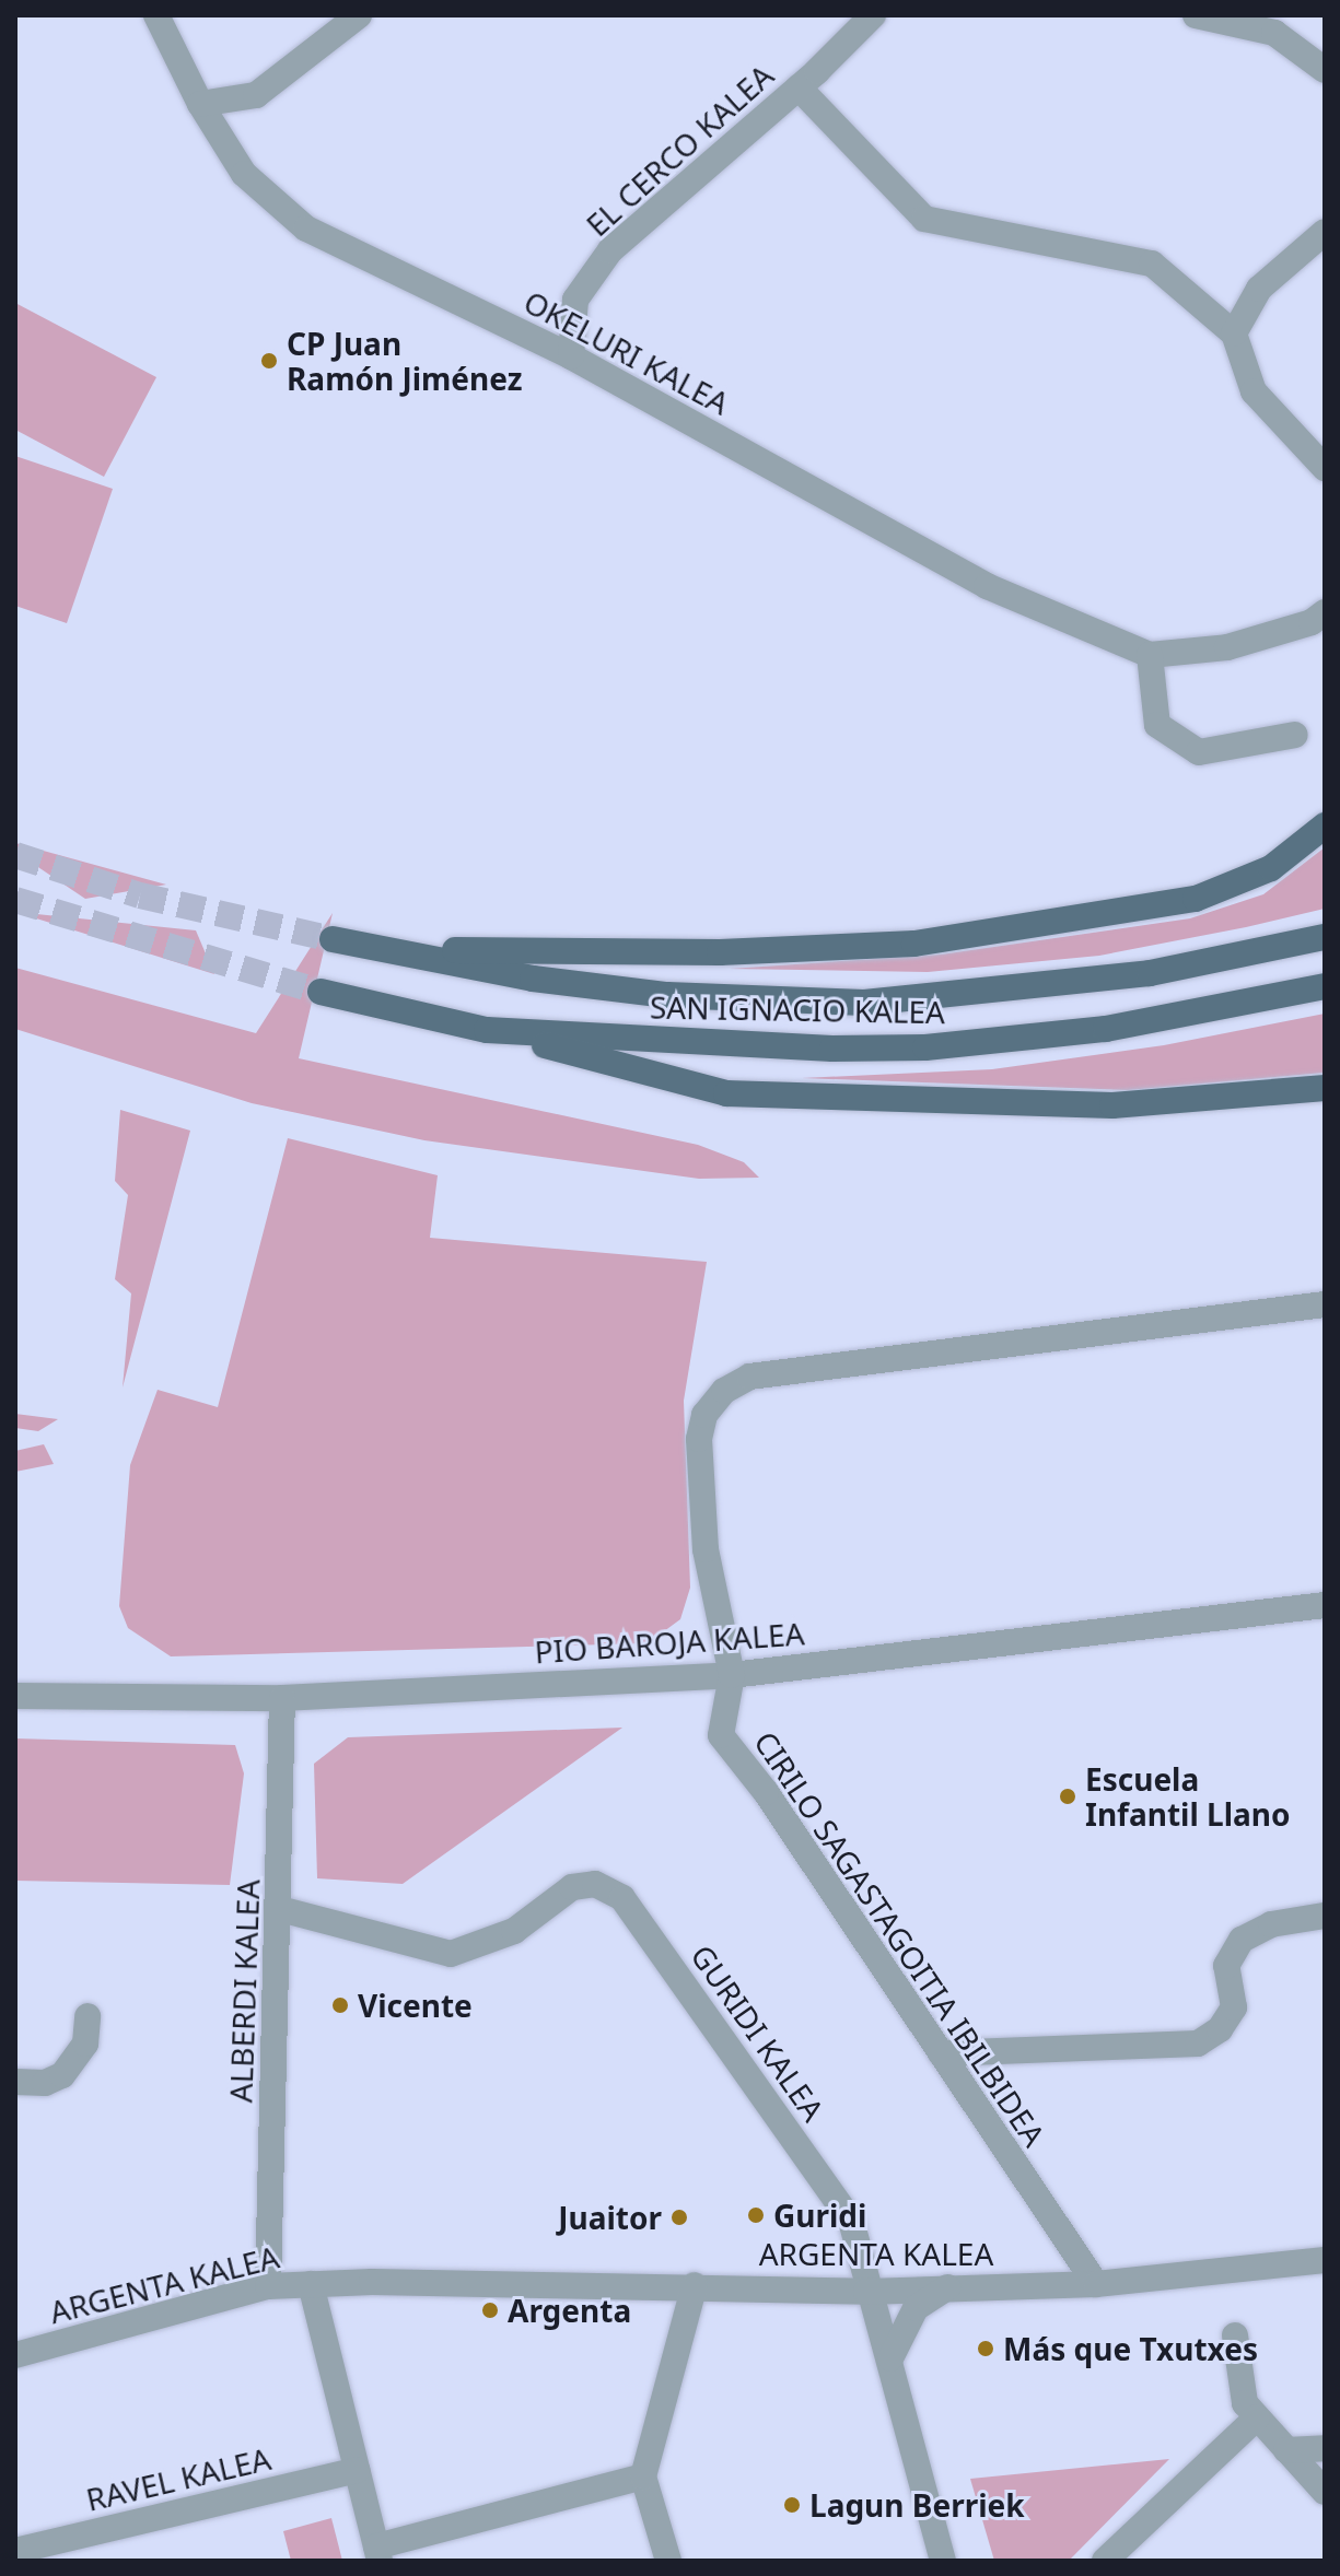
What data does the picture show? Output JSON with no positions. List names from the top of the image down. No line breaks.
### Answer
{"streets":{"main road":["SAN IGNACIO KALEA"],"street":["EL CERCO KALEA","OKELURI KALEA","PIO BAROJA KALEA","CIRILO SAGASTAGOITIA IBILBIDEA","ALBERDI KALEA","GURIDI KALEA","ARGENTA KALEA","RAVEL KALEA"]},"crossings":[["EL CERCO KALEA","OKELURI KALEA"],["PIO BAROJA KALEA","CIRILO SAGASTAGOITIA IBILBIDEA"],["PIO BAROJA KALEA","ALBERDI KALEA"],["CIRILO SAGASTAGOITIA IBILBIDEA","ARGENTA KALEA"],["ALBERDI KALEA","GURIDI KALEA"],["ALBERDI KALEA","ARGENTA KALEA"],["GURIDI KALEA","ARGENTA KALEA"]],"places":["CP Juan Ramón Jiménez","Escuela Infantil Llano","Vicente","Guridi","Juaitor","Argenta","Más que Txutxes","Lagun Berriek"]}
